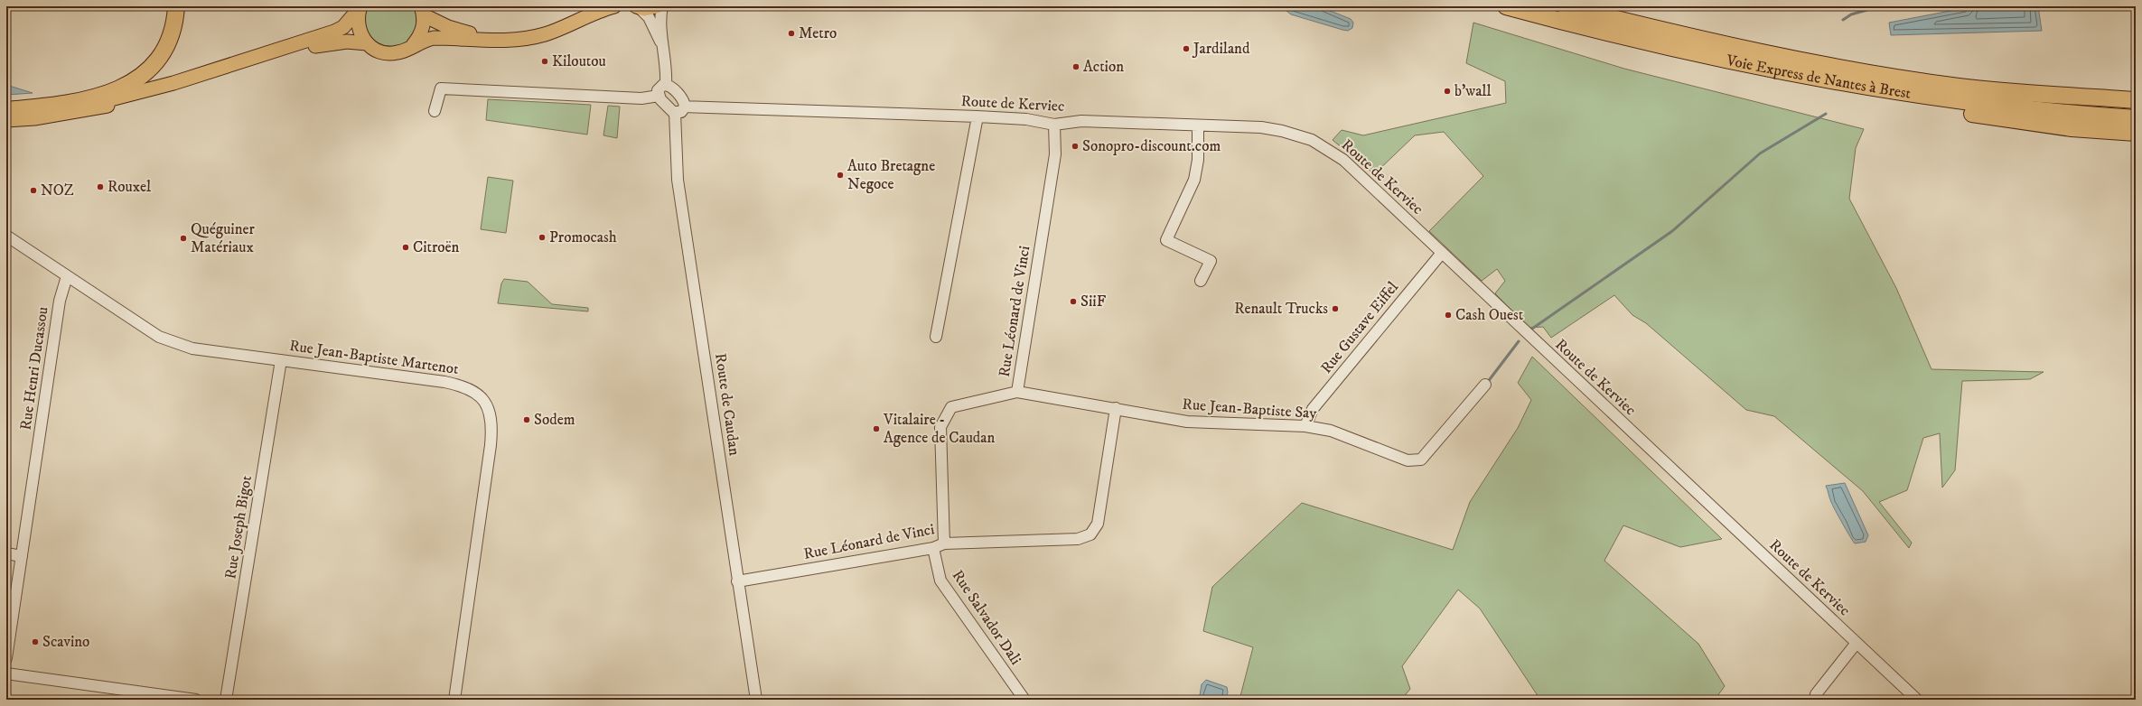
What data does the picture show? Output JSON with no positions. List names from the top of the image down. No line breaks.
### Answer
{"streets":{"highway":["Voie Express de Nantes à Brest"],"street":["Route de Kerviec","Rue Léonard de Vinci","Rue Gustave Eiffel","Rue Jean-Baptiste Martenot","Rue Henri Ducassou","Route de Caudan","Rue Jean-Baptiste Say","Rue Joseph Bigot","Rue Salvador Dali"]},"crossings":[["Route de Kerviec","Rue Léonard de Vinci"],["Route de Kerviec","Rue Gustave Eiffel"],["Rue Léonard de Vinci","Route de Caudan"],["Rue Léonard de Vinci","Rue Jean-Baptiste Say"],["Rue Léonard de Vinci","Rue Salvador Dali"],["Rue Gustave Eiffel","Rue Jean-Baptiste Say"],["Rue Jean-Baptiste Martenot","Rue Henri Ducassou"],["Rue Jean-Baptiste Martenot","Rue Joseph Bigot"]],"places":["Metro","Jardiland","Kiloutou","Action","b'wall","Sonopro-discount.com","Auto Bretagne Negoce","Rouxel","NOZ","Promocash","Quéguiner Matériaux","Citroën","SiiF","Renault Trucks","Cash Ouest","Sodem","Vitalaire - Agence de Caudan","Scavino"]}
